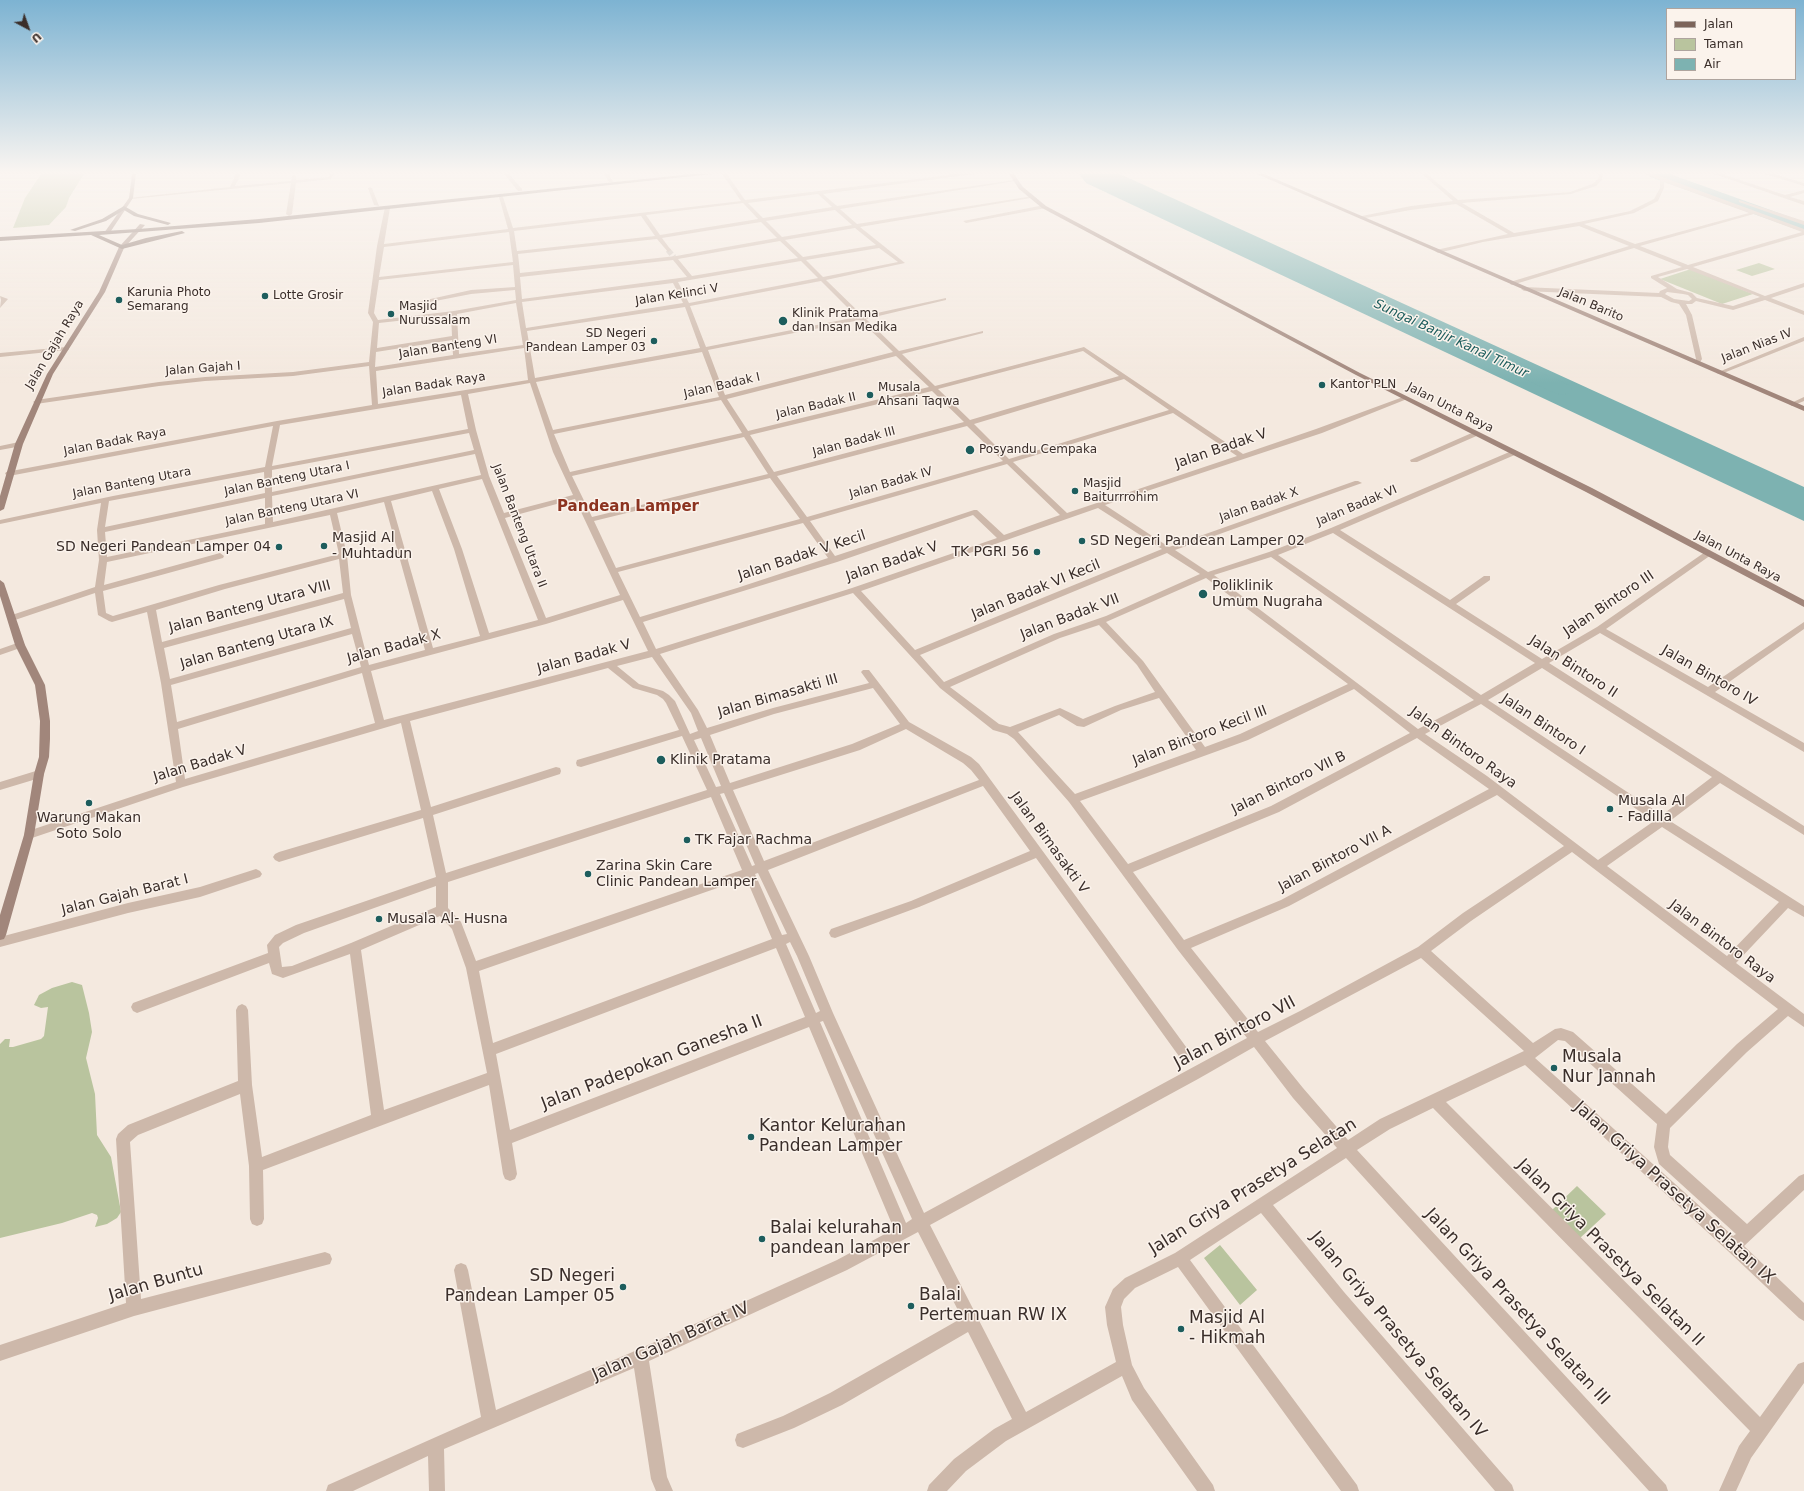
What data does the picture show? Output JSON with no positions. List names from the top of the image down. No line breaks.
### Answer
{"streets":{"street":["Jalan Kelinci V","Jalan Barito","Jalan Gajah Raya","Jalan Nias IV","Jalan Banteng VI","Jalan Gajah I","Jalan Badak Raya","Jalan Badak I","Jalan Badak II","Jalan Unta Raya","Jalan Badak III","Jalan Badak V","Jalan Banteng Utara I","Jalan Banteng Utara","Jalan Badak IV","Jalan Badak X","Jalan Badak VI","Jalan Banteng Utara VI","Jalan Banteng Utara II","Jalan Badak V Kecil","Jalan Badak VI Kecil","Jalan Bintoro III","Jalan Banteng Utara VIII","Jalan Badak VII","Jalan Banteng Utara IX","Jalan Bintoro II","Jalan Bintoro IV","Jalan Bimasakti III","Jalan Bintoro I","Jalan Bintoro Kecil III","Jalan Bintoro Raya","Jalan Bintoro VII B","Jalan Bimasakti V","Jalan Bintoro VII A","Jalan Gajah Barat I","Jalan Bintoro VII","Jalan Padepokan Ganesha II","Jalan Griya Prasetya Selatan","Jalan Griya Prasetya Selatan IX","Jalan Griya Prasetya Selatan II","Jalan Buntu","Jalan Griya Prasetya Selatan III","Jalan Griya Prasetya Selatan IV","Jalan Gajah Barat IV"]},"crossings":[["Jalan Barito","Jalan Nias IV"],["Jalan Gajah Raya","Jalan Gajah I"],["Jalan Gajah Raya","Jalan Badak Raya"],["Jalan Banteng VI","Jalan Gajah I"],["Jalan Badak Raya","Jalan Banteng Utara II"],["Jalan Badak II","Jalan Badak III"],["Jalan Unta Raya","Jalan Badak V"],["Jalan Unta Raya","Jalan Badak VI"],["Jalan Unta Raya","Jalan Bintoro III"],["Jalan Badak V","Jalan Badak V Kecil"],["Jalan Badak V","Jalan Bintoro Raya"],["Jalan Badak V","Jalan Griya Prasetya Selatan III"],["Jalan Banteng Utara I","Jalan Banteng Utara II"],["Jalan Banteng Utara","Jalan Banteng Utara II"],["Jalan Badak X","Jalan Banteng Utara II"],["Jalan Badak X","Jalan Badak VI Kecil"],["Jalan Badak X","Jalan Bintoro Raya"],["Jalan Badak VI","Jalan Badak VII"],["Jalan Badak VI","Jalan Bintoro II"],["Jalan Badak VI","Jalan Bintoro I"],["Jalan Badak VI","Jalan Bintoro Raya"],["Jalan Banteng Utara VI","Jalan Banteng Utara II"],["Jalan Badak VI Kecil","Jalan Bintoro Raya"],["Jalan Badak VI Kecil","Jalan Griya Prasetya Selatan III"],["Jalan Bintoro III","Jalan Bintoro II"],["Jalan Bintoro III","Jalan Bintoro IV"],["Jalan Bintoro III","Jalan Bintoro I"],["Jalan Bintoro III","Jalan Bintoro Raya"],["Jalan Bintoro III","Jalan Bintoro VII B"],["Jalan Badak VII","Jalan Bintoro Raya"],["Jalan Badak VII","Jalan Griya Prasetya Selatan III"],["Jalan Bimasakti III","Jalan Bimasakti V"],["Jalan Bintoro Kecil III","Jalan Bintoro Raya"],["Jalan Bintoro Kecil III","Jalan Griya Prasetya Selatan III"],["Jalan Bintoro Raya","Jalan Bintoro VII B"],["Jalan Bintoro Raya","Jalan Bintoro VII A"],["Jalan Bintoro Raya","Jalan Bintoro VII"],["Jalan Bintoro VII B","Jalan Griya Prasetya Selatan III"],["Jalan Bintoro VII A","Jalan Griya Prasetya Selatan III"],["Jalan Bintoro VII","Jalan Griya Prasetya Selatan IX"],["Jalan Bintoro VII","Jalan Griya Prasetya Selatan III"],["Jalan Bintoro VII","Jalan Gajah Barat IV"],["Jalan Griya Prasetya Selatan","Jalan Griya Prasetya Selatan IX"],["Jalan Griya Prasetya Selatan","Jalan Griya Prasetya Selatan II"],["Jalan Griya Prasetya Selatan","Jalan Griya Prasetya Selatan III"],["Jalan Griya Prasetya Selatan","Jalan Griya Prasetya Selatan IV"]],"districts":["Pandean Lamper"],"water":["Sungai Banjir Kanal Timur"],"places":["Lotte Grosir","Karunia Photo Semarang","Masjid Nurussalam","Klinik Pratama dan Insan Medika","SD Negeri Pandean Lamper 03","Kantor PLN","Musala Ahsani Taqwa","Posyandu Cempaka","Masjid Baiturrrohim","SD Negeri Pandean Lamper 02","Masjid Al - Muhtadun","SD Negeri Pandean Lamper 04","TK PGRI 56","Poliklinik Umum Nugraha","Klinik Pratama","Warung Makan Soto Solo","Musala Al - Fadilla","TK Fajar Rachma","Zarina Skin Care Clinic Pandean Lamper","Musala Al- Husna","Musala Nur Jannah","Kantor Kelurahan Pandean Lamper","Balai kelurahan pandean lamper","SD Negeri Pandean Lamper 05","Balai Pertemuan RW IX","Masjid Al - Hikmah"],"legend":["Jalan","Taman","Air"],"north":"bottom right"}
